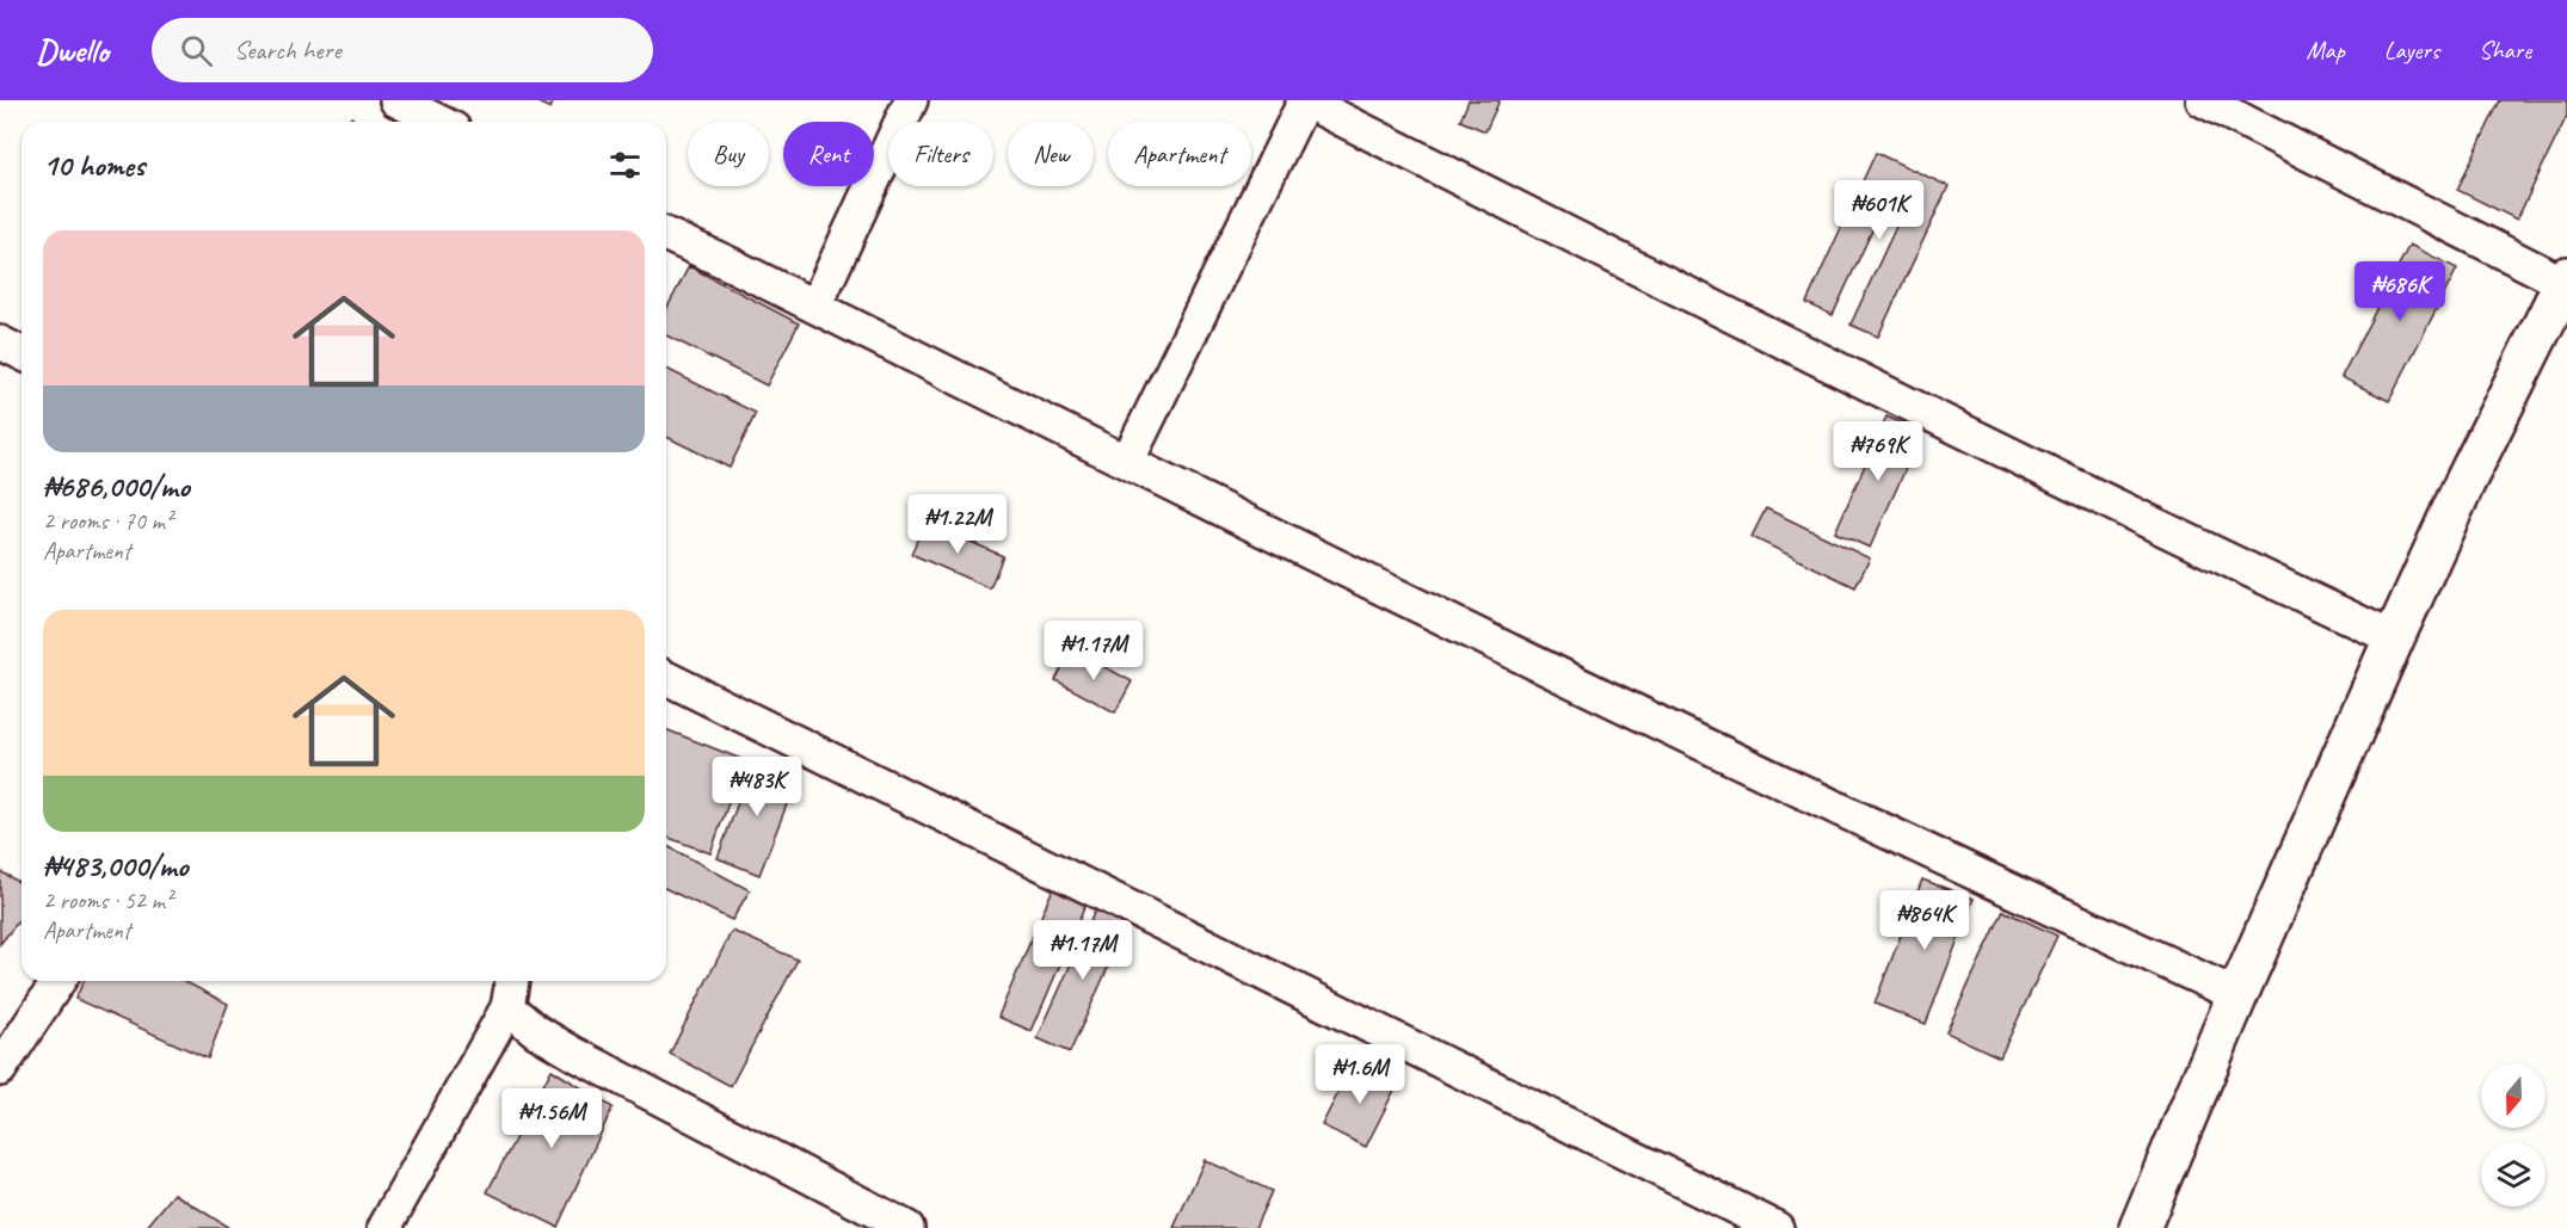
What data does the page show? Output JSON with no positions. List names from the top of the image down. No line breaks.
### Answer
{"north":"bottom","page":{"header":"Dwello","search":"Search here","nav":["Map","Layers","Share"],"chip":["Buy","Rent","Filters","New","Apartment"],"heading":"10 homes","price":["₦601K","₦686K","₦769K","₦1.22M","₦1.17M","₦483K","₦864K","₦1.17M","₦1.6M","₦1.56M"],"list":[{"name":"₦686,000/mo","note":"2 rooms · 70 m² · Apartment"},{"name":"₦483,000/mo","note":"2 rooms · 52 m² · Apartment"}]}}
